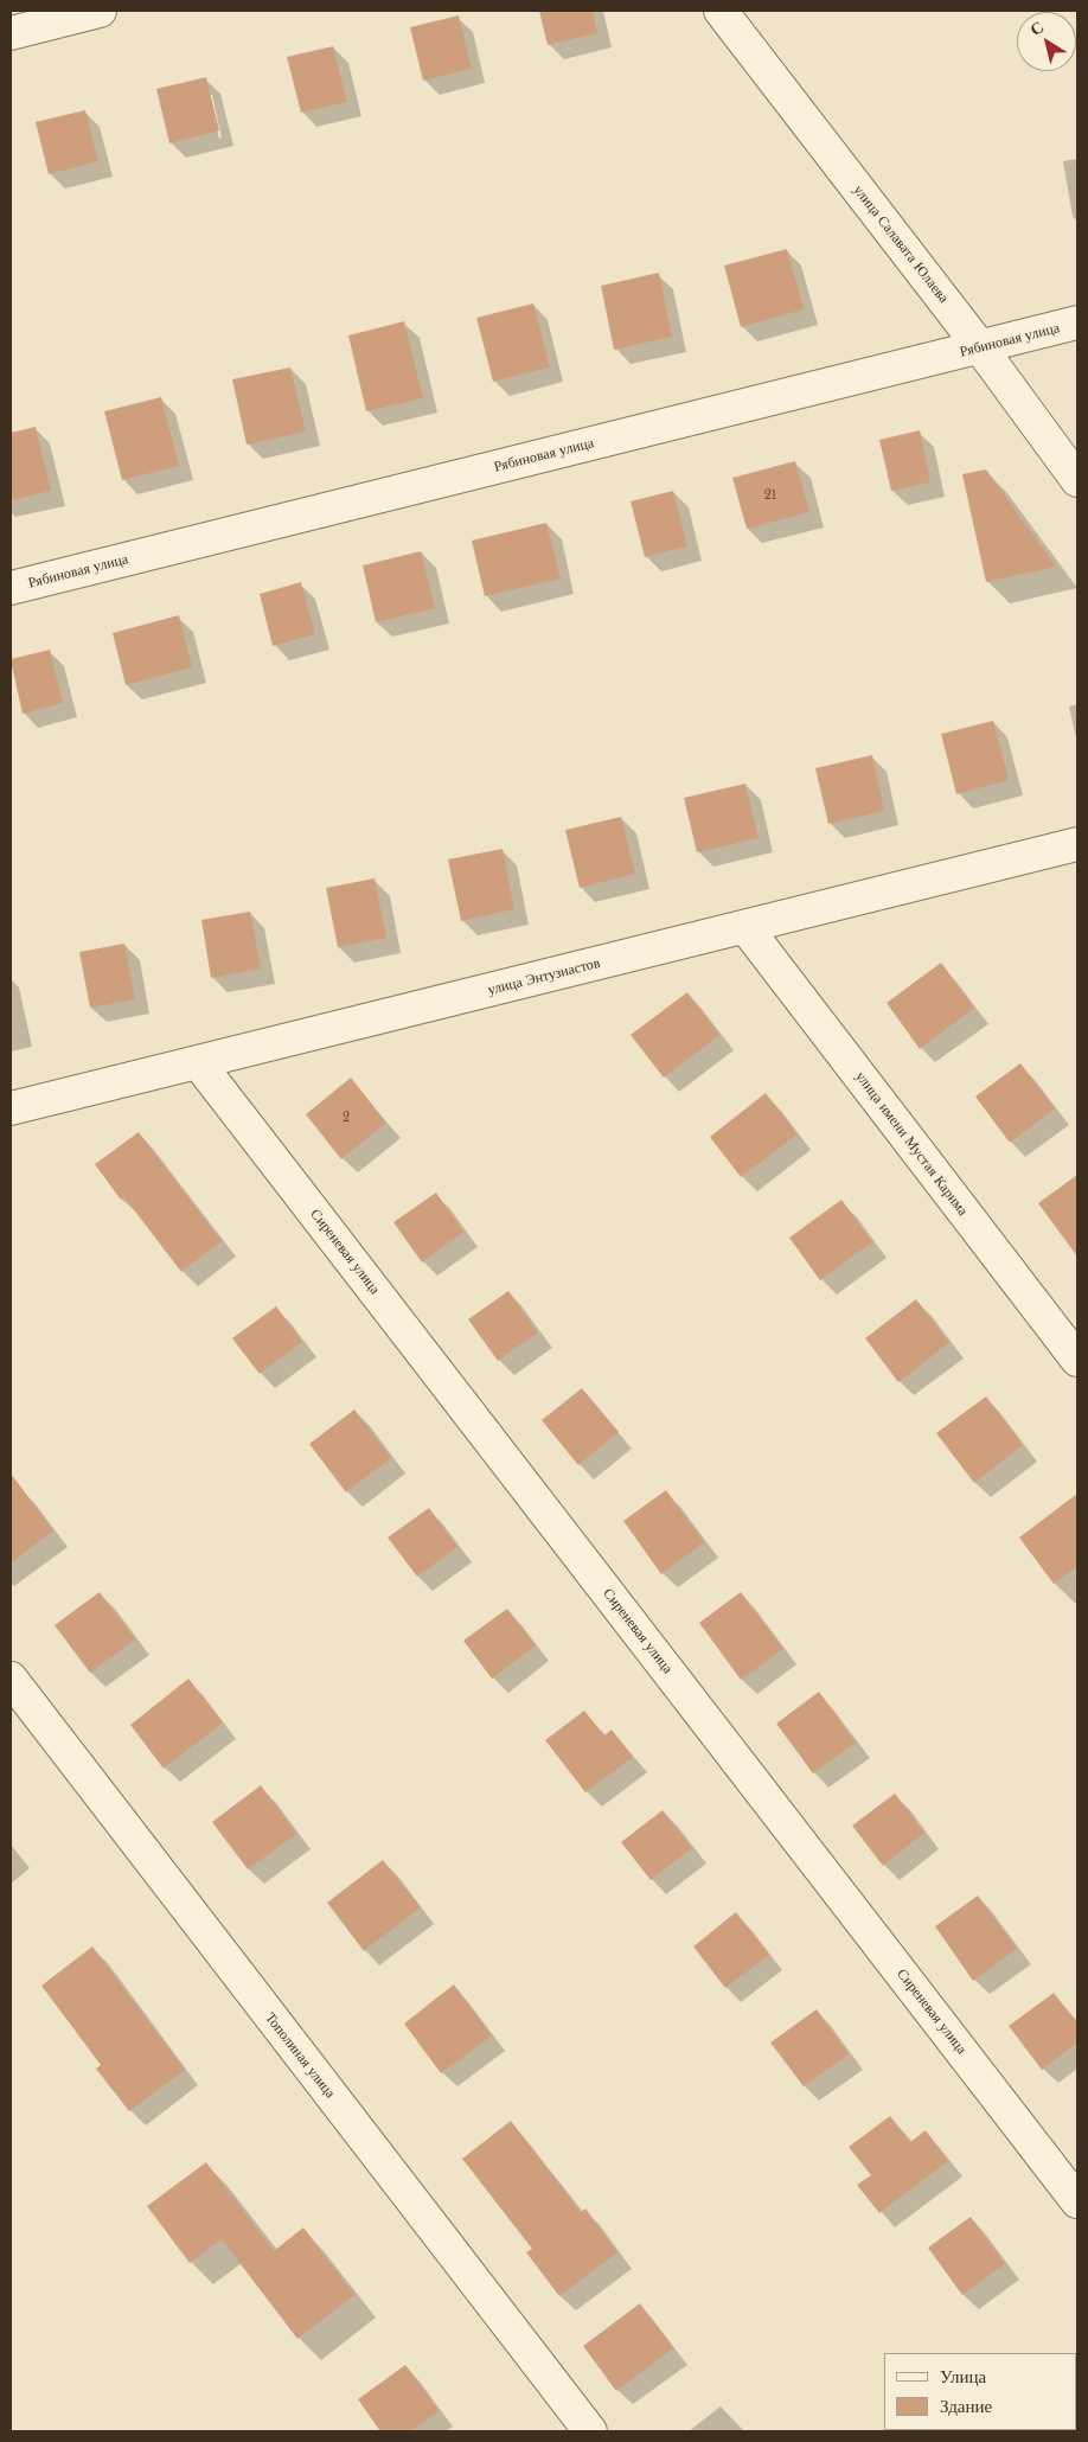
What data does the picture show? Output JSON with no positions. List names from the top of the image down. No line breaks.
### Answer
{"streets":{"street":["улица Салавата Юлаева","Рябиновая улица","улица Энтузиастов","улица имени Мустая Карима","Сиреневая улица","Тополиная улица"]},"crossings":[["улица Салавата Юлаева","Рябиновая улица"],["улица Энтузиастов","улица имени Мустая Карима"],["улица Энтузиастов","Сиреневая улица"]],"house_numbers":["21","2"],"legend":["Улица","Здание"],"north":"top left"}
